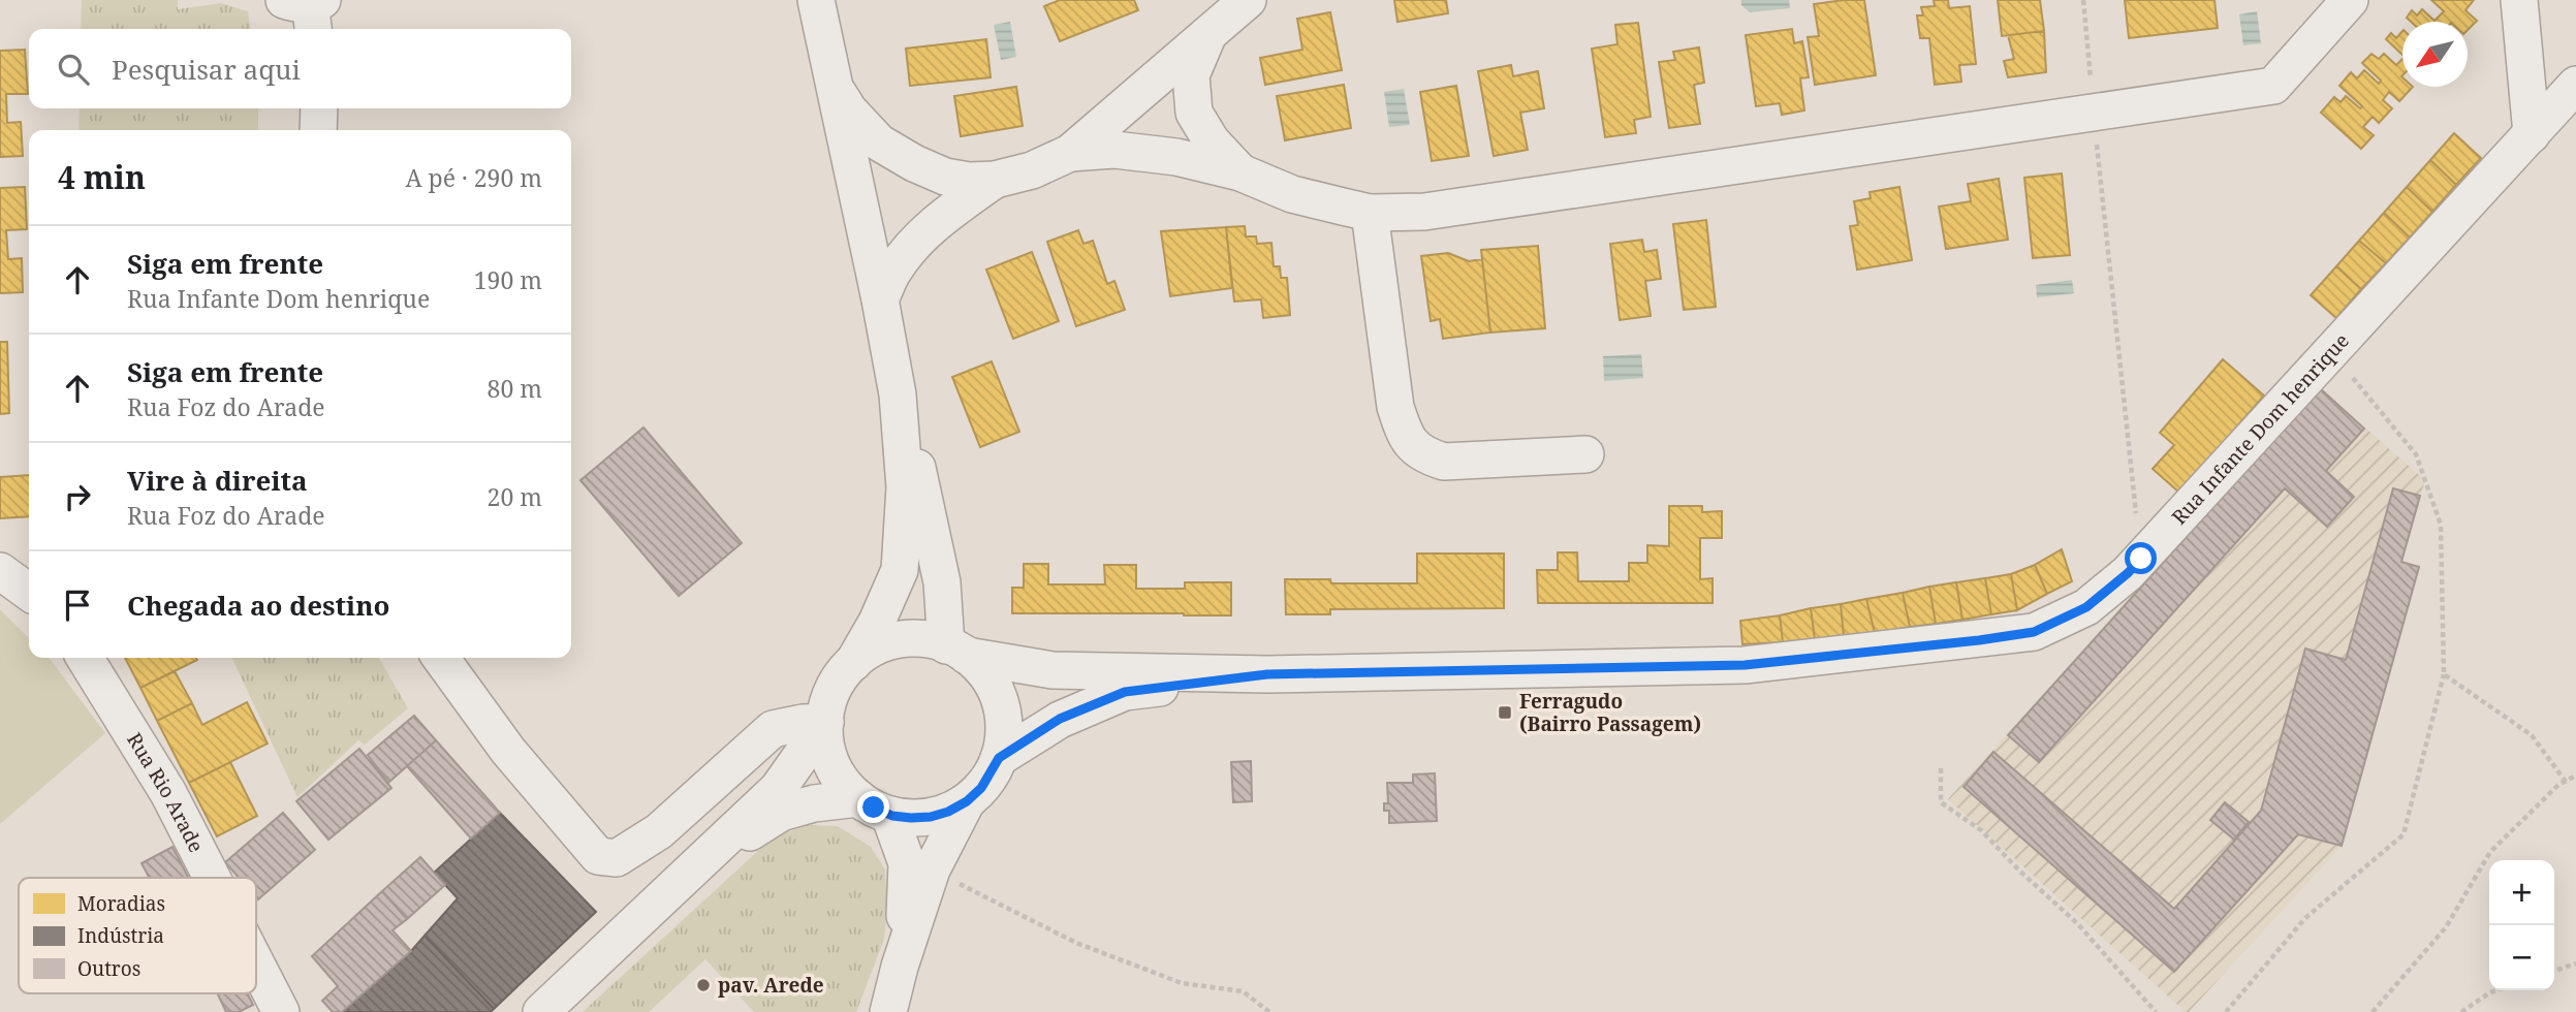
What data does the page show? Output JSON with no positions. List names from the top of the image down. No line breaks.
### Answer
{"streets":{"street":["Rua Infante Dom henrique","Rua Rio Arade"]},"places":{"transit":["Ferragudo (Bairro Passagem)"],"other":["pav. Arede"]},"legend":["Moradias","Indústria","Outros"],"north":"bottom left","page":{"search":"Pesquisar aqui","heading":["4 min","A pé · 290 m"],"list":[["Siga em frente","Rua Infante Dom henrique","190 m"],["Siga em frente","Rua Foz do Arade","80 m"],["Vire à direita","Rua Foz do Arade","20 m"],"Chegada ao destino"],"map_buttons":["+","−"]}}
